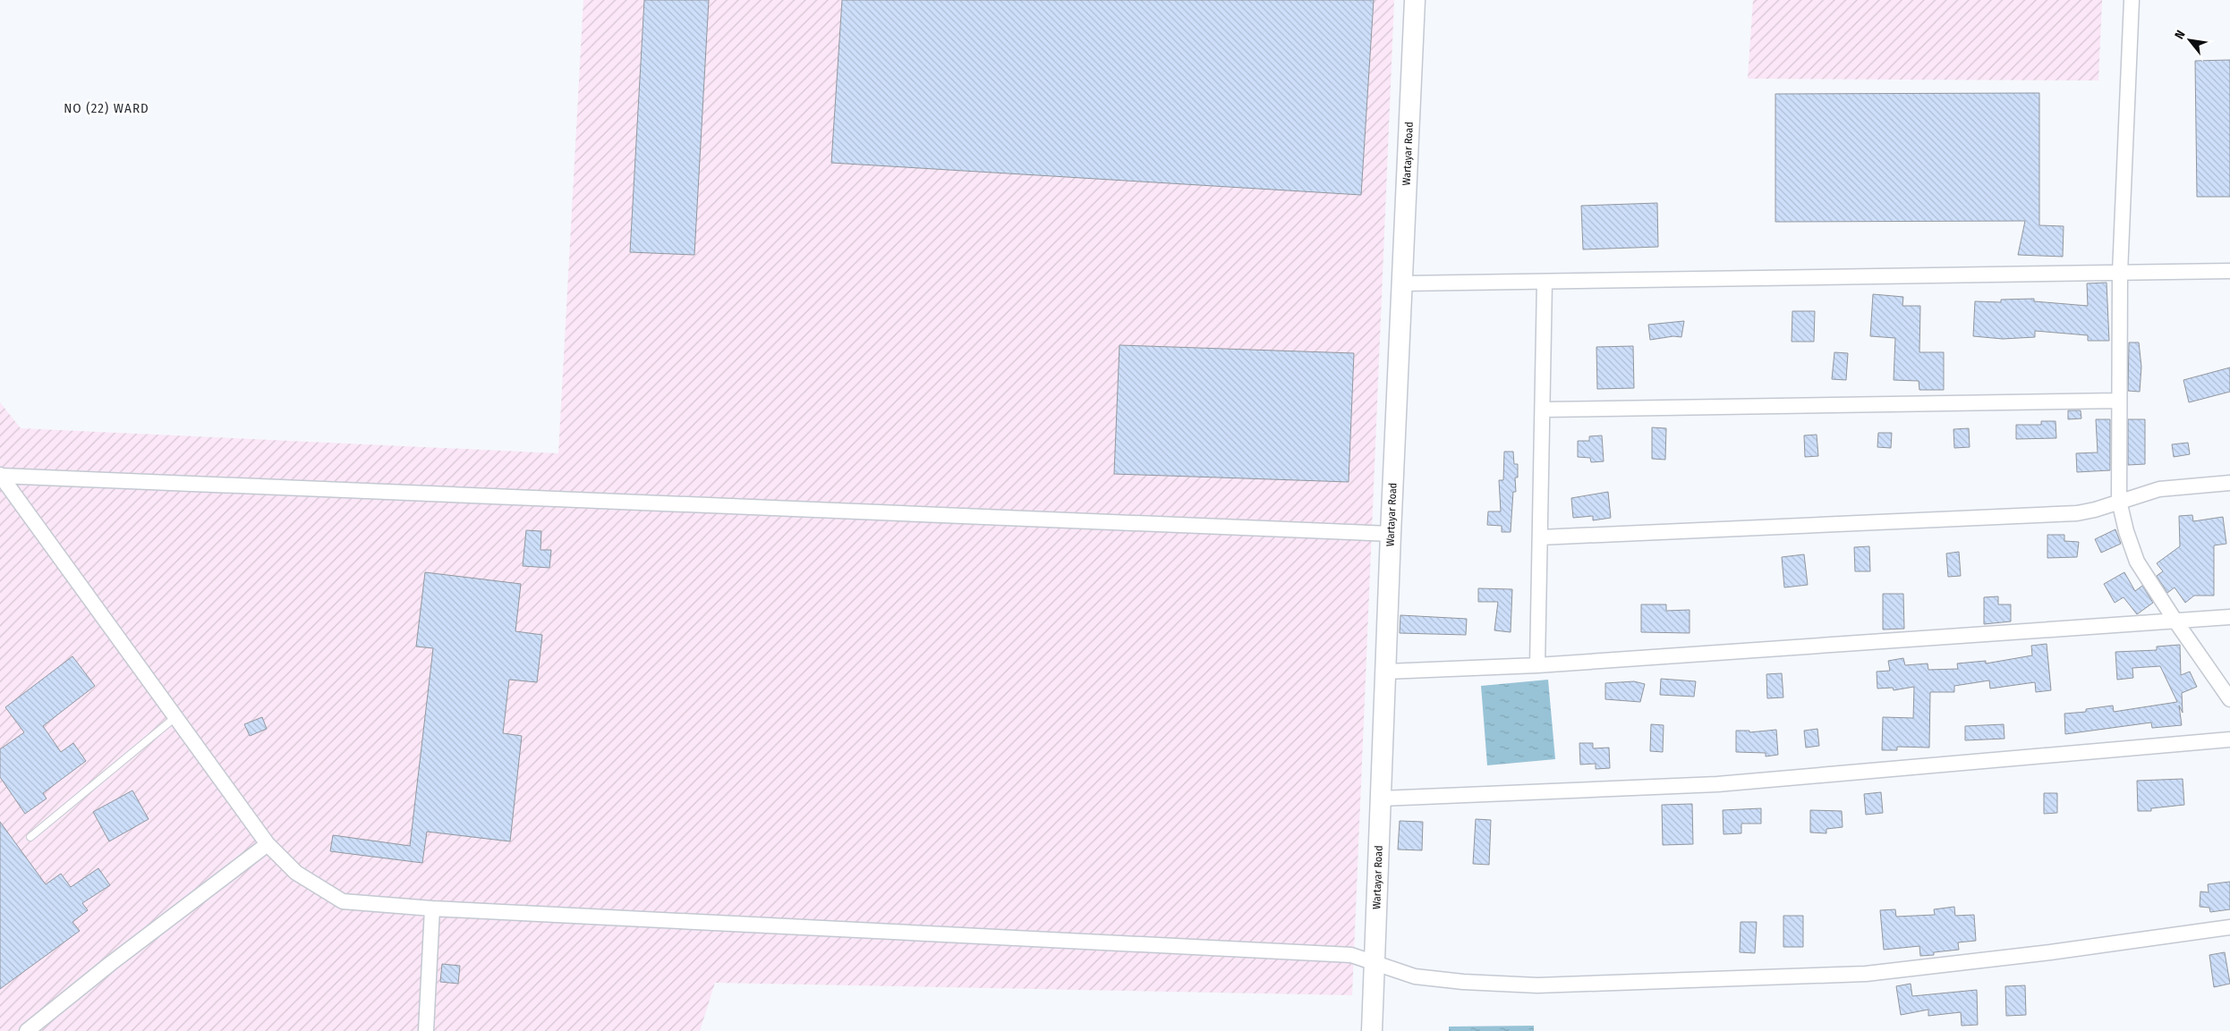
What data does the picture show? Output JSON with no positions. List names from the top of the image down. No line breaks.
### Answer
{"streets":{"street":["Wartayar Road"]},"districts":["NO (22) WARD"],"north":"top left"}
